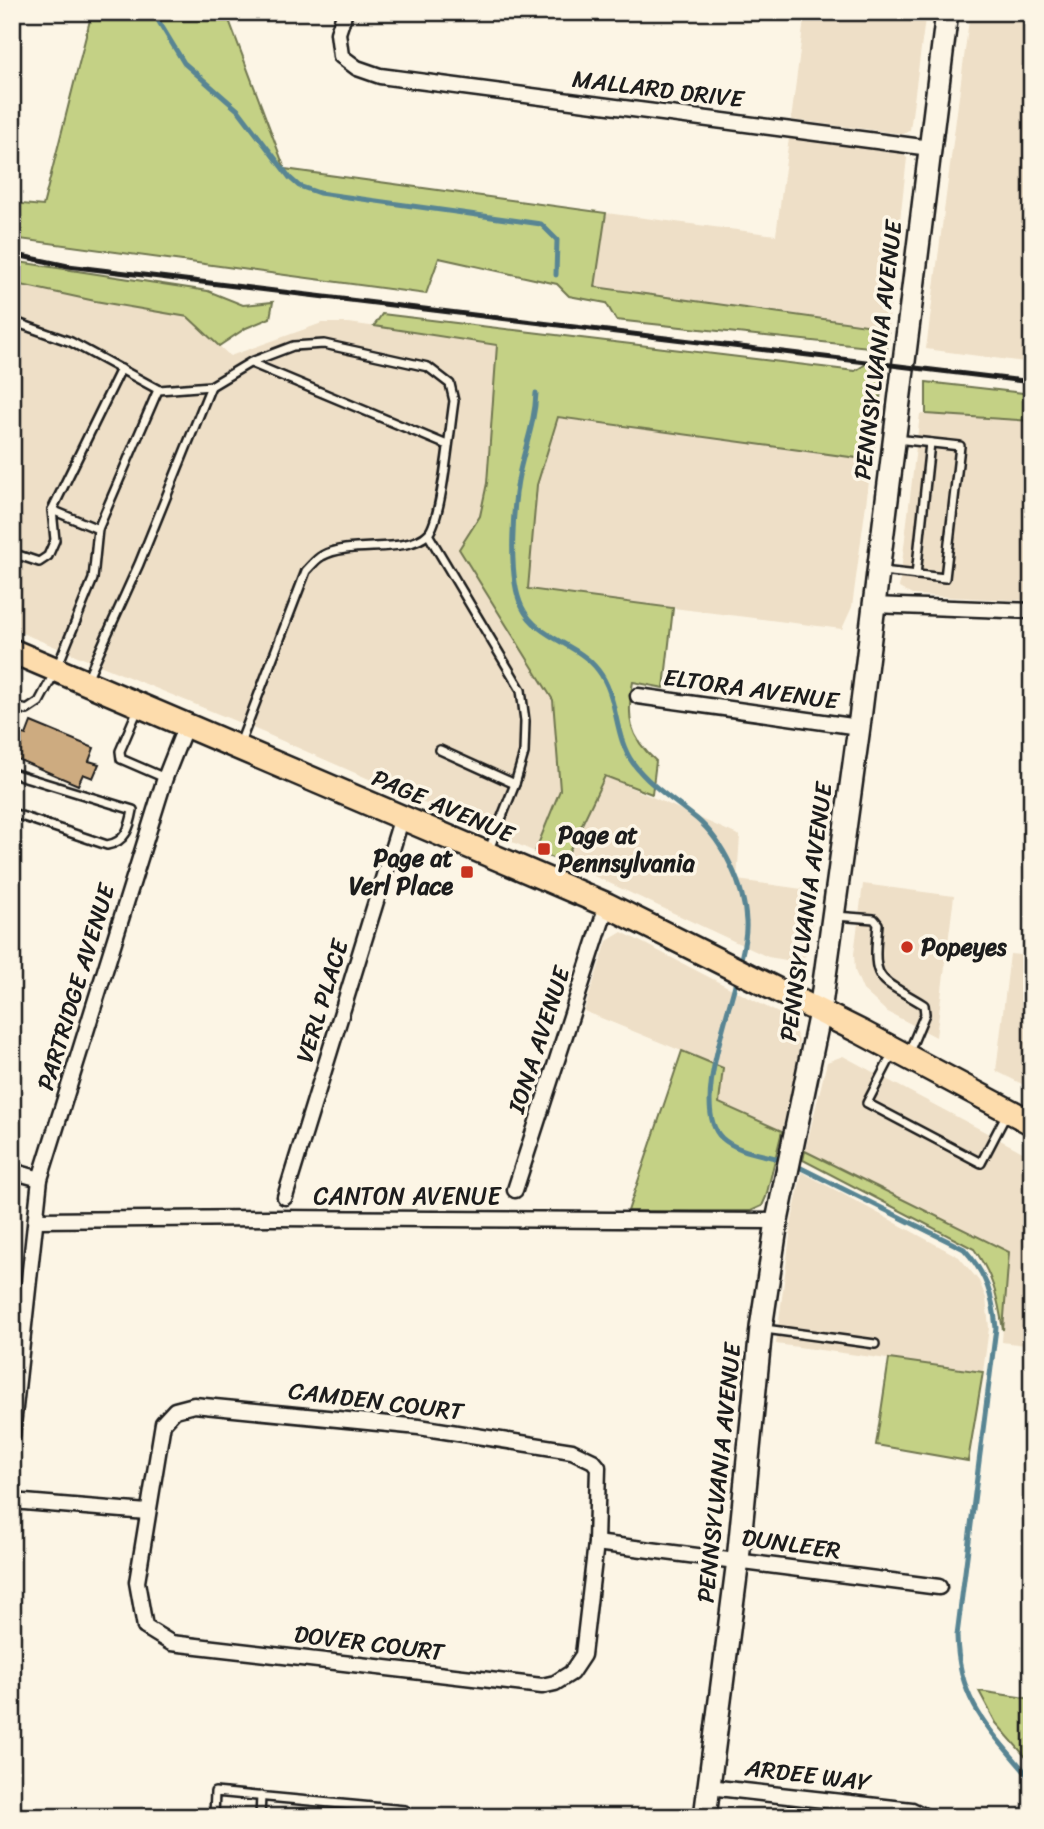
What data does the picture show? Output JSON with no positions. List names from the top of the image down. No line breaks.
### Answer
{"streets":{"main road":["PAGE AVENUE"],"street":["MALLARD DRIVE","PENNSYLVANIA AVENUE","ELTORA AVENUE","PARTRIDGE AVENUE","VERL PLACE","IONA AVENUE","CANTON AVENUE","CAMDEN COURT","DUNLEER","DOVER COURT","ARDEE WAY"]},"crossings":[["MALLARD DRIVE","PENNSYLVANIA AVENUE"],["PENNSYLVANIA AVENUE","ELTORA AVENUE"],["PENNSYLVANIA AVENUE","PAGE AVENUE"],["PENNSYLVANIA AVENUE","CANTON AVENUE"],["PENNSYLVANIA AVENUE","DUNLEER"],["PENNSYLVANIA AVENUE","ARDEE WAY"],["PAGE AVENUE","PARTRIDGE AVENUE"],["PAGE AVENUE","VERL PLACE"],["PAGE AVENUE","IONA AVENUE"],["PARTRIDGE AVENUE","CANTON AVENUE"],["CAMDEN COURT","DUNLEER"],["CAMDEN COURT","DOVER COURT"],["DUNLEER","DOVER COURT"]],"places":{"transit":["Page at Pennsylvania","Page at Verl Place"],"other":["Popeyes"]}}
